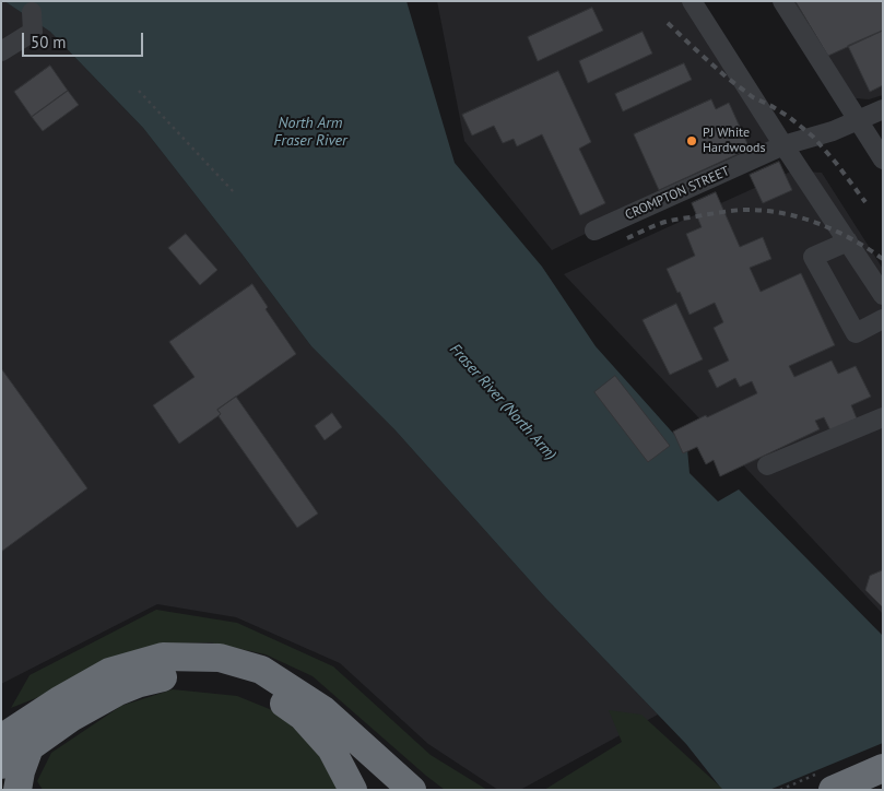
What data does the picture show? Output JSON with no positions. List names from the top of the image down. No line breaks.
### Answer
{"streets":{"street":["CROMPTON STREET"]},"water":["North Arm Fraser River","Fraser River (North Arm)"],"places":["PJ White Hardwoods"],"scale_bar":"50 m"}
